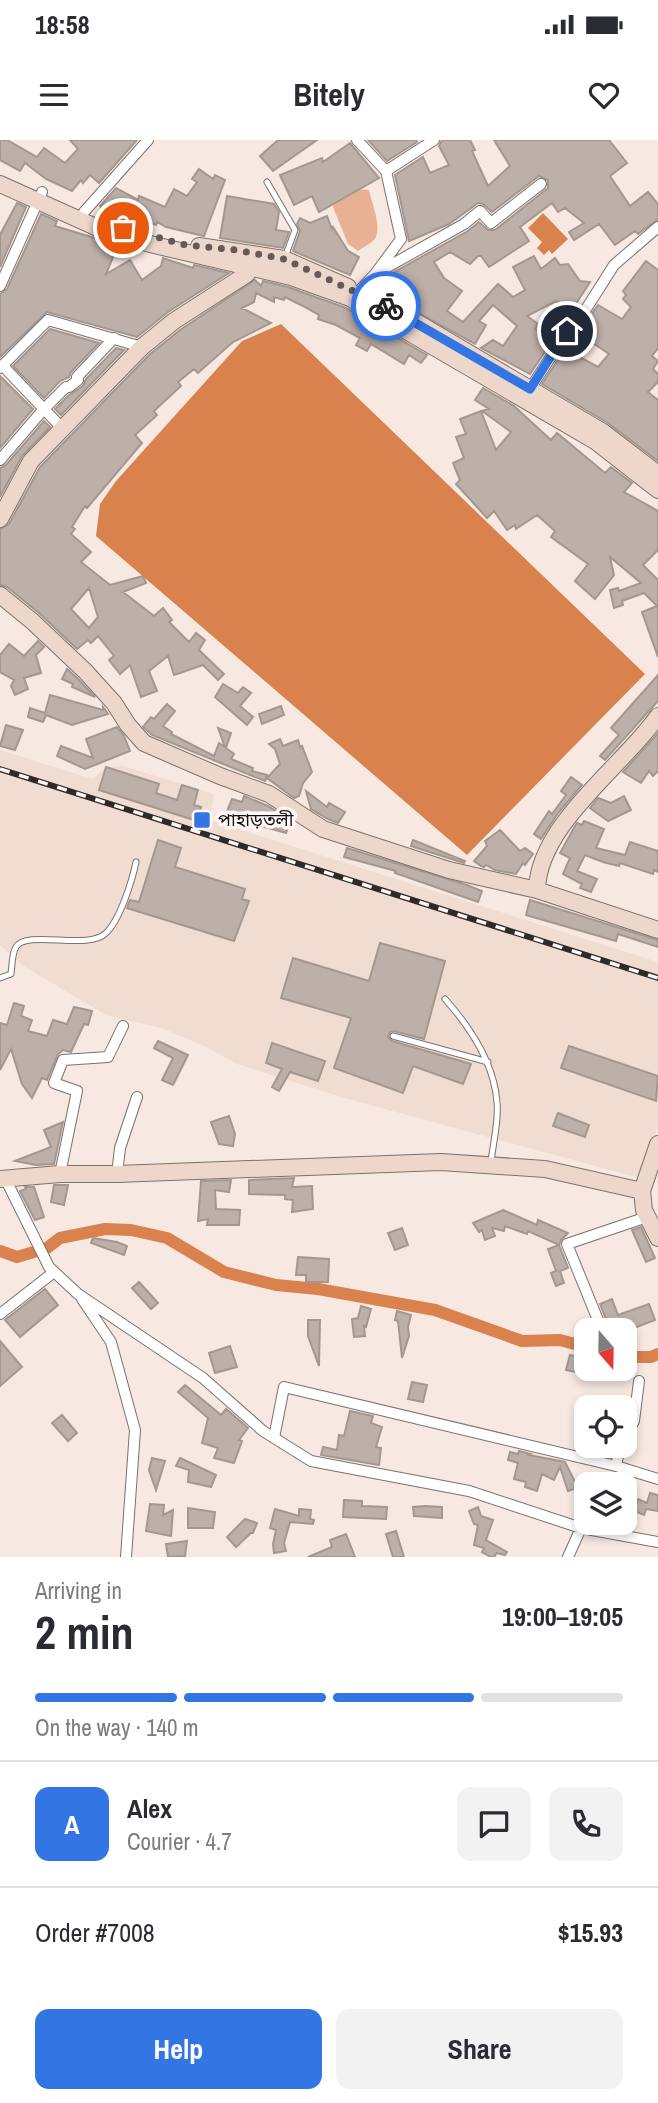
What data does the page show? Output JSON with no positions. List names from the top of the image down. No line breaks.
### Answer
{"places":{"transit":["পাহাড়তলী"]},"north":"bottom","page":{"status":"18:58","header":"Bitely","heading":["2 min","Arriving in","19:00–19:05"],"panel":["Alex","Courier · 4.7","Order #7008","$15.93"],"bar":"On the way · 140 m","round":"A","buttons":["Help","Share"]}}
